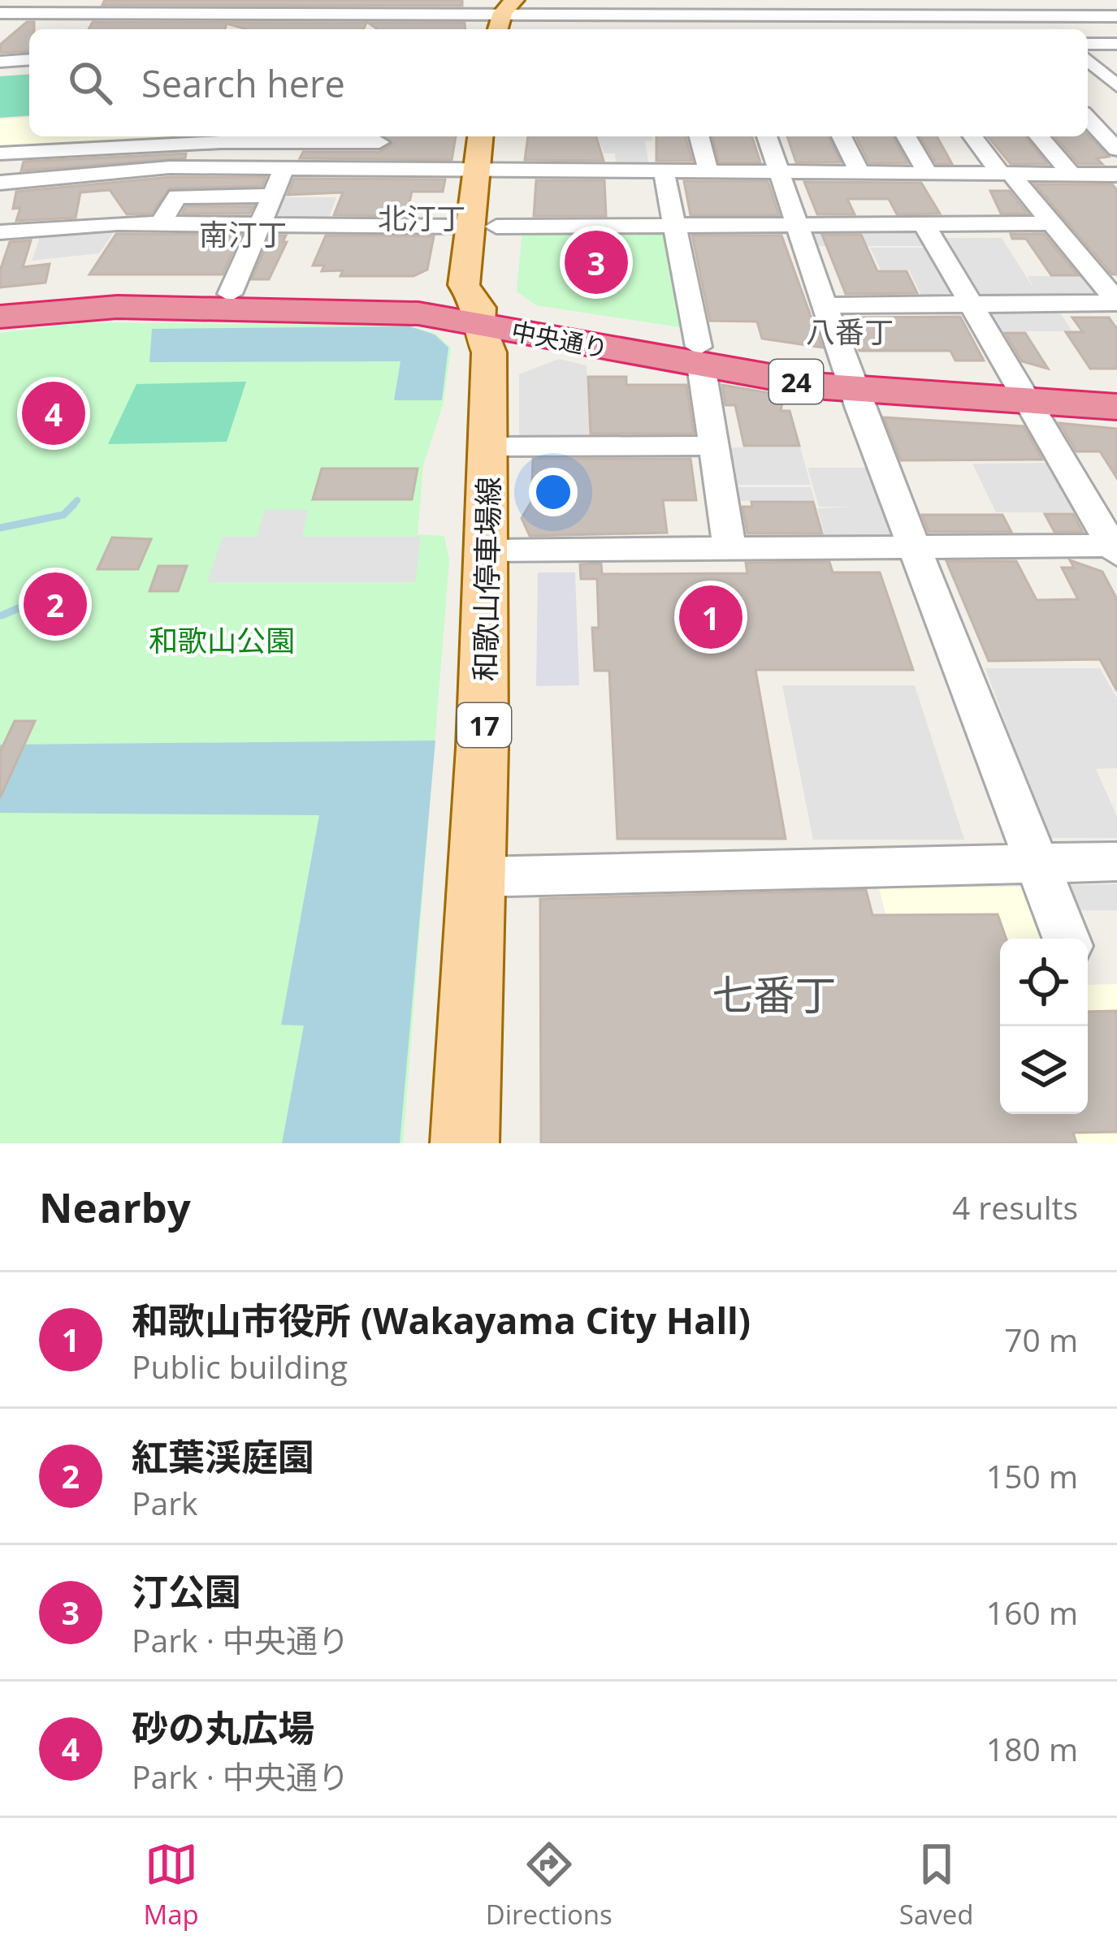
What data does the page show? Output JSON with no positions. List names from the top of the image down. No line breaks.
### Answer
{"streets":{"highway":["中央通り","24"],"main road":["和歌山停車場線","17"]},"crossings":[["中央通り","和歌山停車場線"]],"districts":["北汀丁","南汀丁","八番丁","七番丁"],"parks":["和歌山公園"],"page":{"search":"Search here","pins":["3","4","2","1"],"heading":["Nearby","4 results"],"list":[{"mark":"1","name":"和歌山市役所 (Wakayama City Hall)","note":"Public building","value":"70 m"},{"mark":"2","name":"紅葉渓庭園","note":"Park","value":"150 m"},{"mark":"3","name":"汀公園","note":"Park · 中央通り","value":"160 m"},{"mark":"4","name":"砂の丸広場","note":"Park · 中央通り","value":"180 m"}],"nav":["Map","Directions","Saved"]}}
